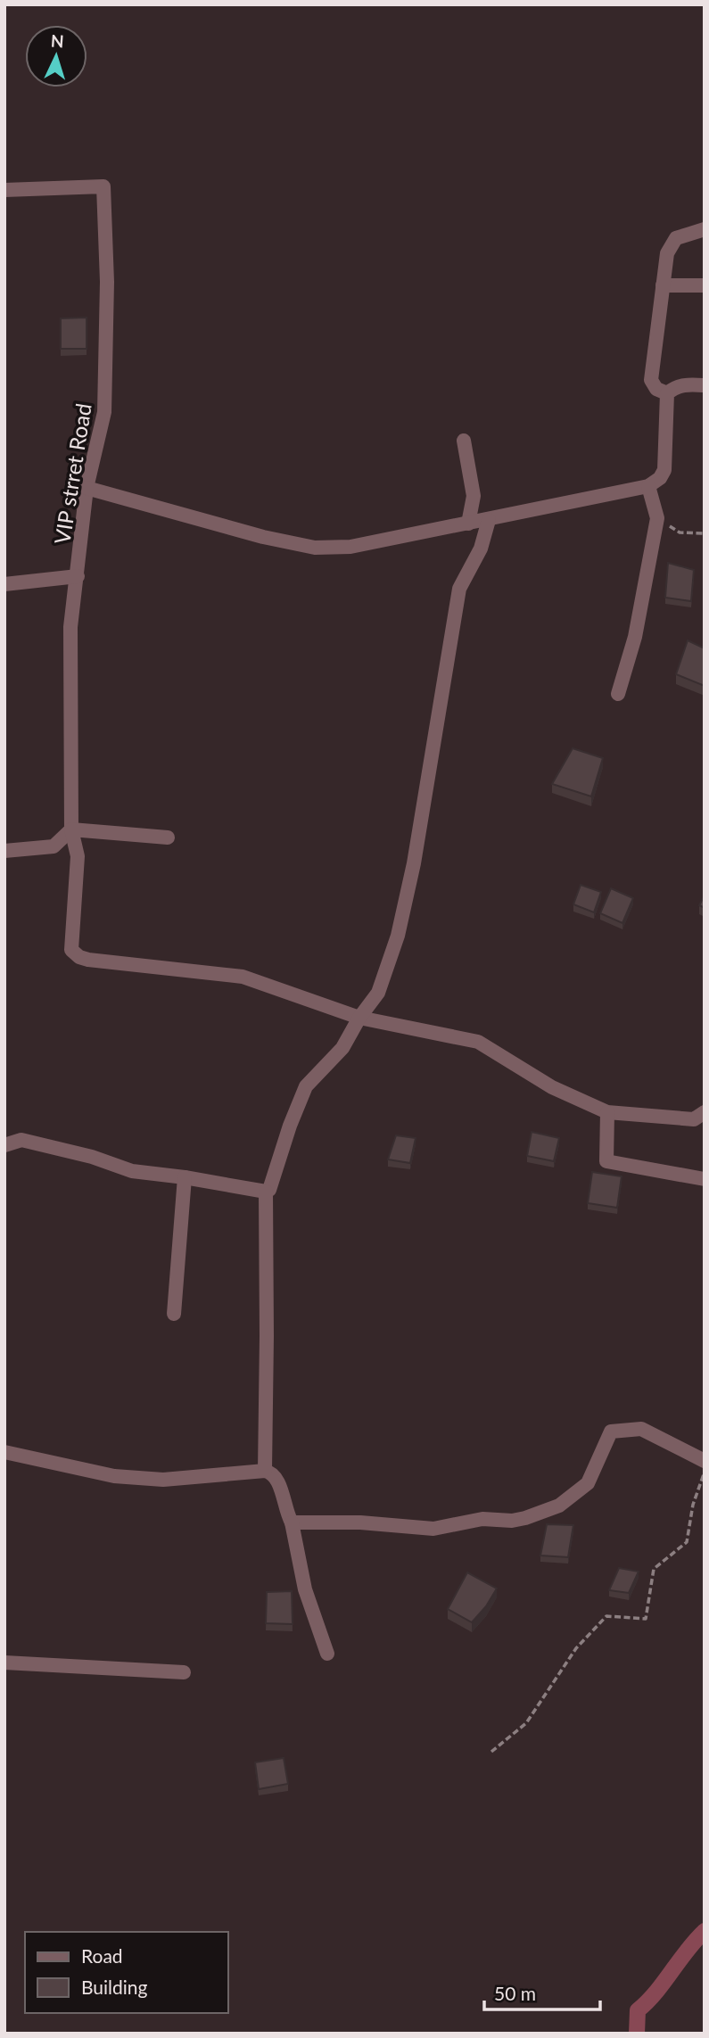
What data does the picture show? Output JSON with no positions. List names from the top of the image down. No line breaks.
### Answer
{"streets":{"street":["VIP strret Road"]},"legend":["Road","Building"],"scale_bar":"50 m","north":"top"}
